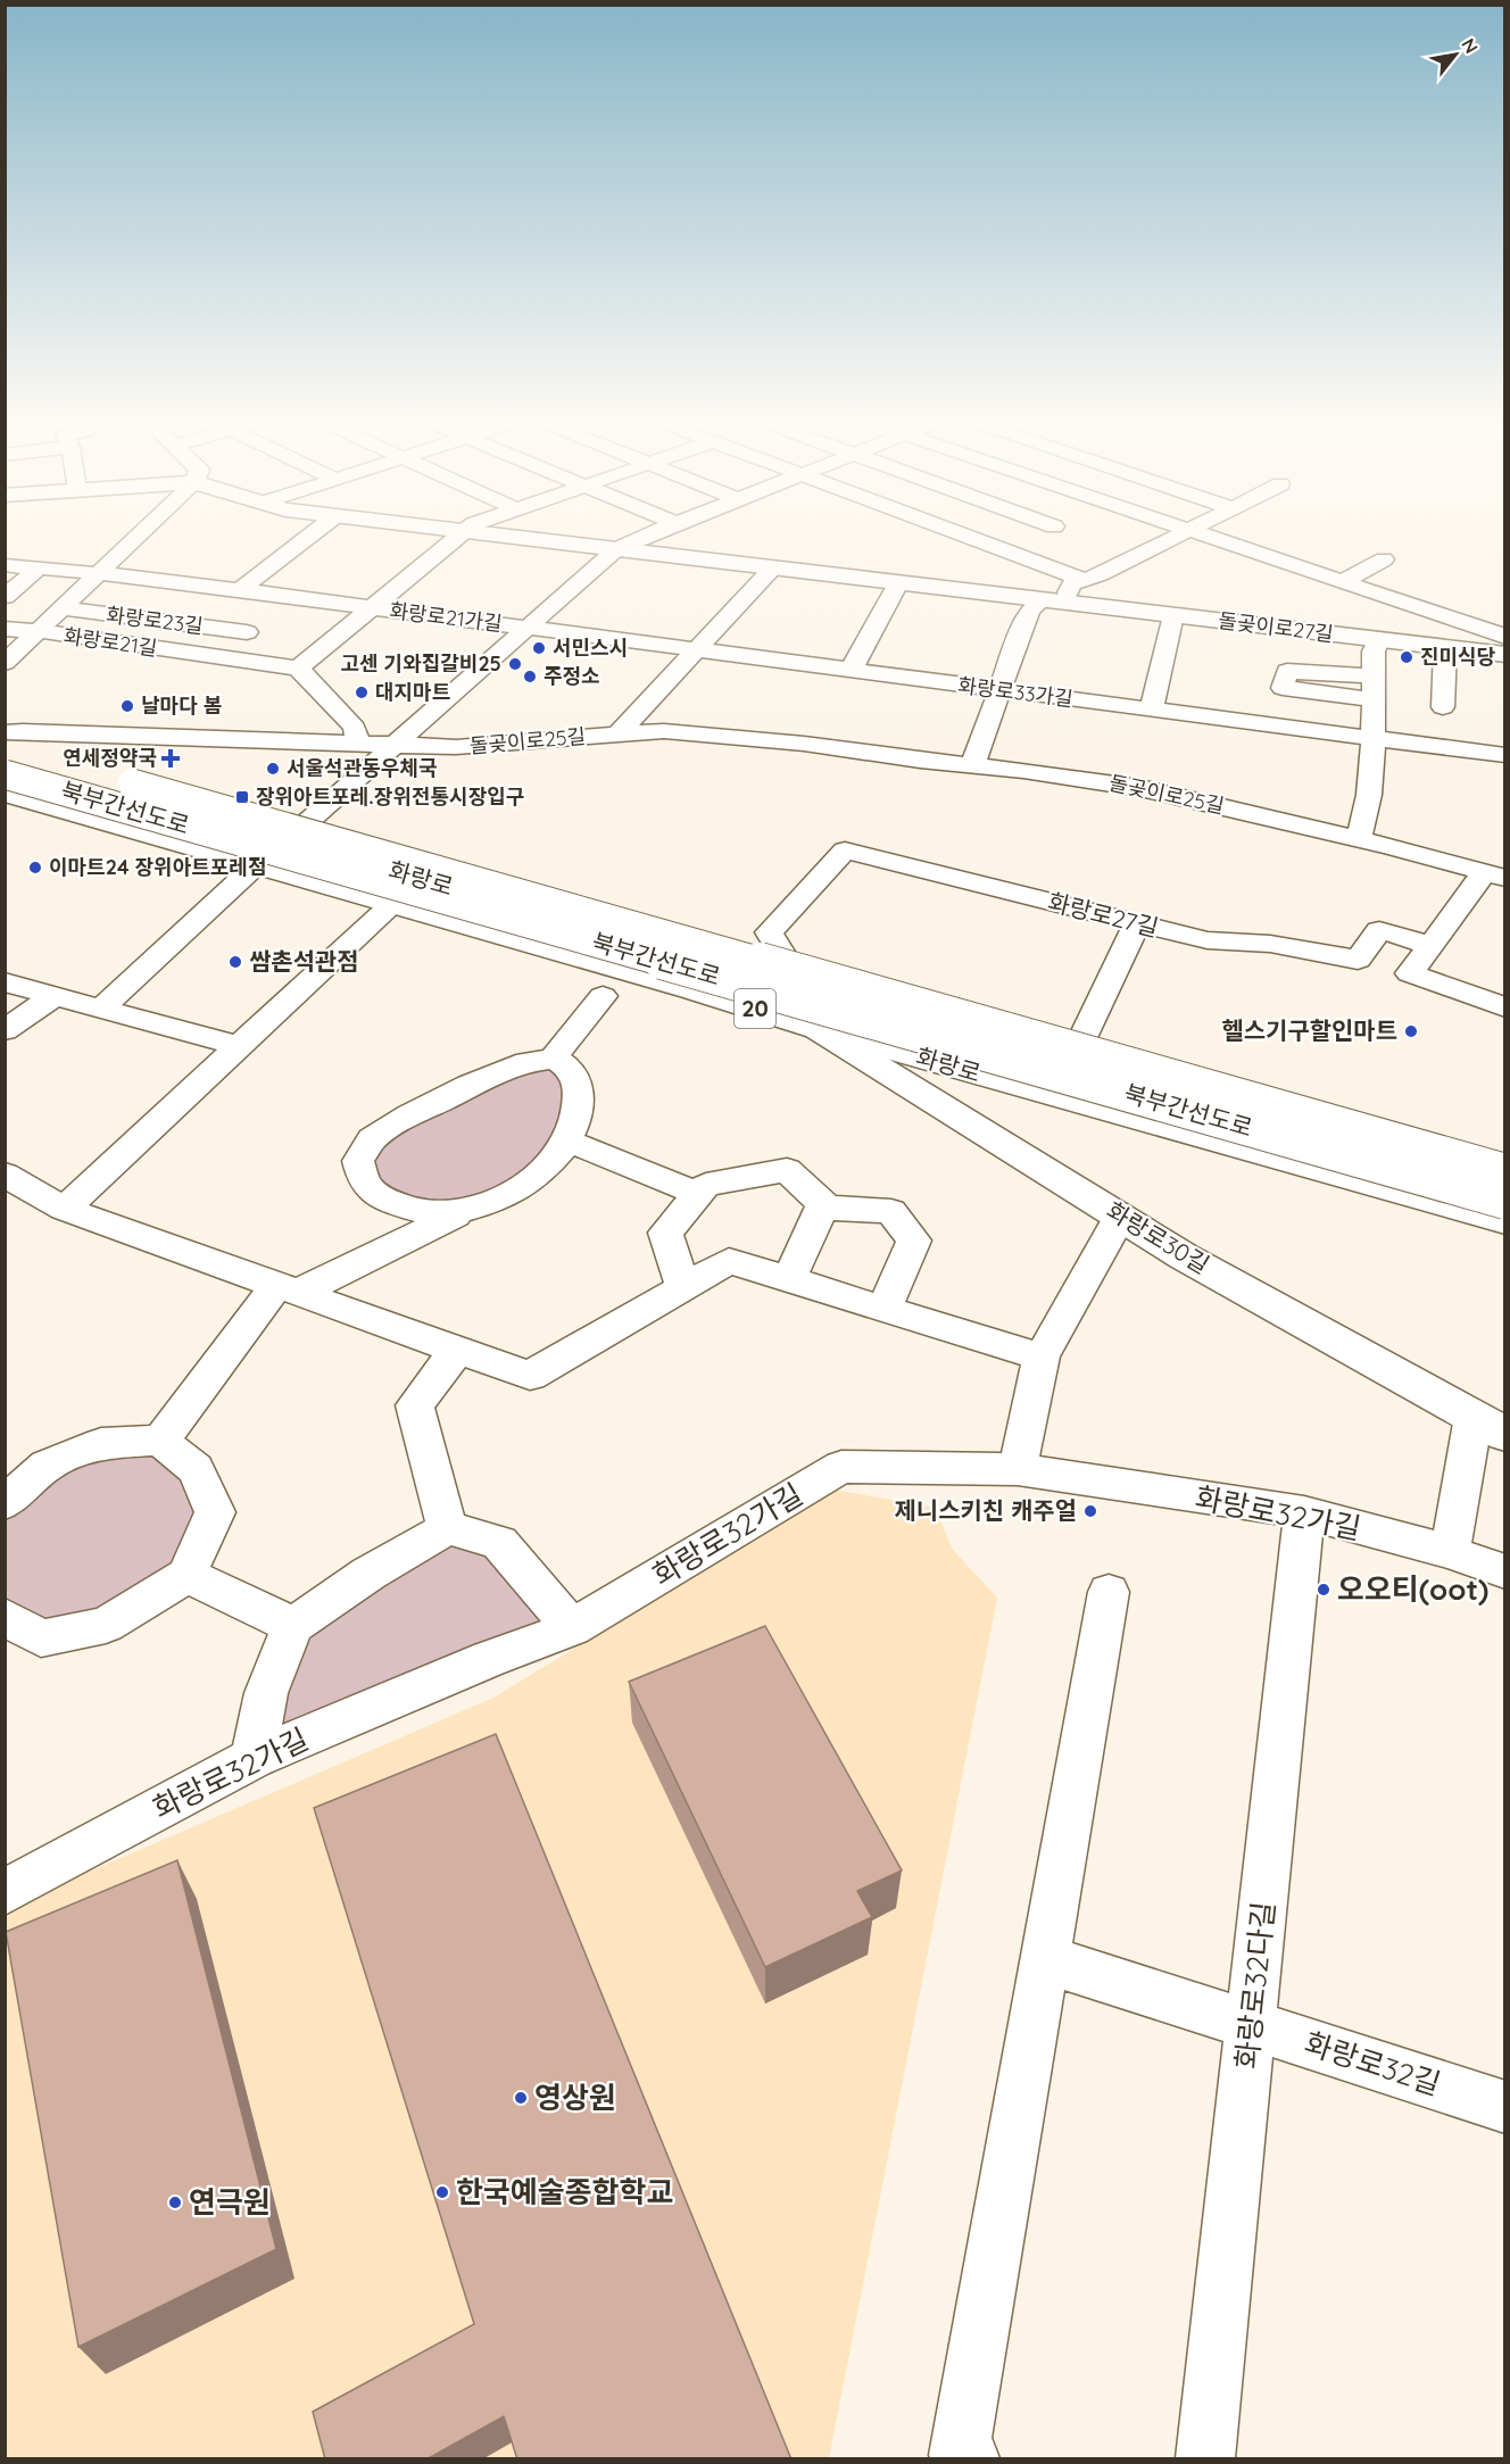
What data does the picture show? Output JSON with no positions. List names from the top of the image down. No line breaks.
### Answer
{"streets":{"main road":["돌곶이로27길","북부간선도로","화랑로","20","화랑로30길"],"street":["화랑로21가길","화랑로23길","화랑로21길","화랑로33가길","돌곶이로25길","화랑로27길","화랑로32가길","화랑로32다길","화랑로32길"]},"crossings":[["화랑로21가길","화랑로23길"],["화랑로21가길","화랑로33가길"],["화랑로23길","화랑로21길"],["화랑로33가길","돌곶이로25길"],["화랑로","화랑로27길"],["화랑로","화랑로30길"],["화랑로32가길","화랑로32다길"],["화랑로32다길","화랑로32길"]],"places":{"other":["서민스시","진미식당","고센 기와집갈비25","주정소","대지마트","날마다 봄","서울석관동우체국","이마트24 장위아트포레점","쌈촌석관점","헬스기구할인마트","제니스키친 캐주얼","오오티(oot)","영상원","한국예술종합학교","연극원"],"health":["연세정약국"],"transit":["장위아트포레.장위전통시장입구"]},"north":"top right"}
